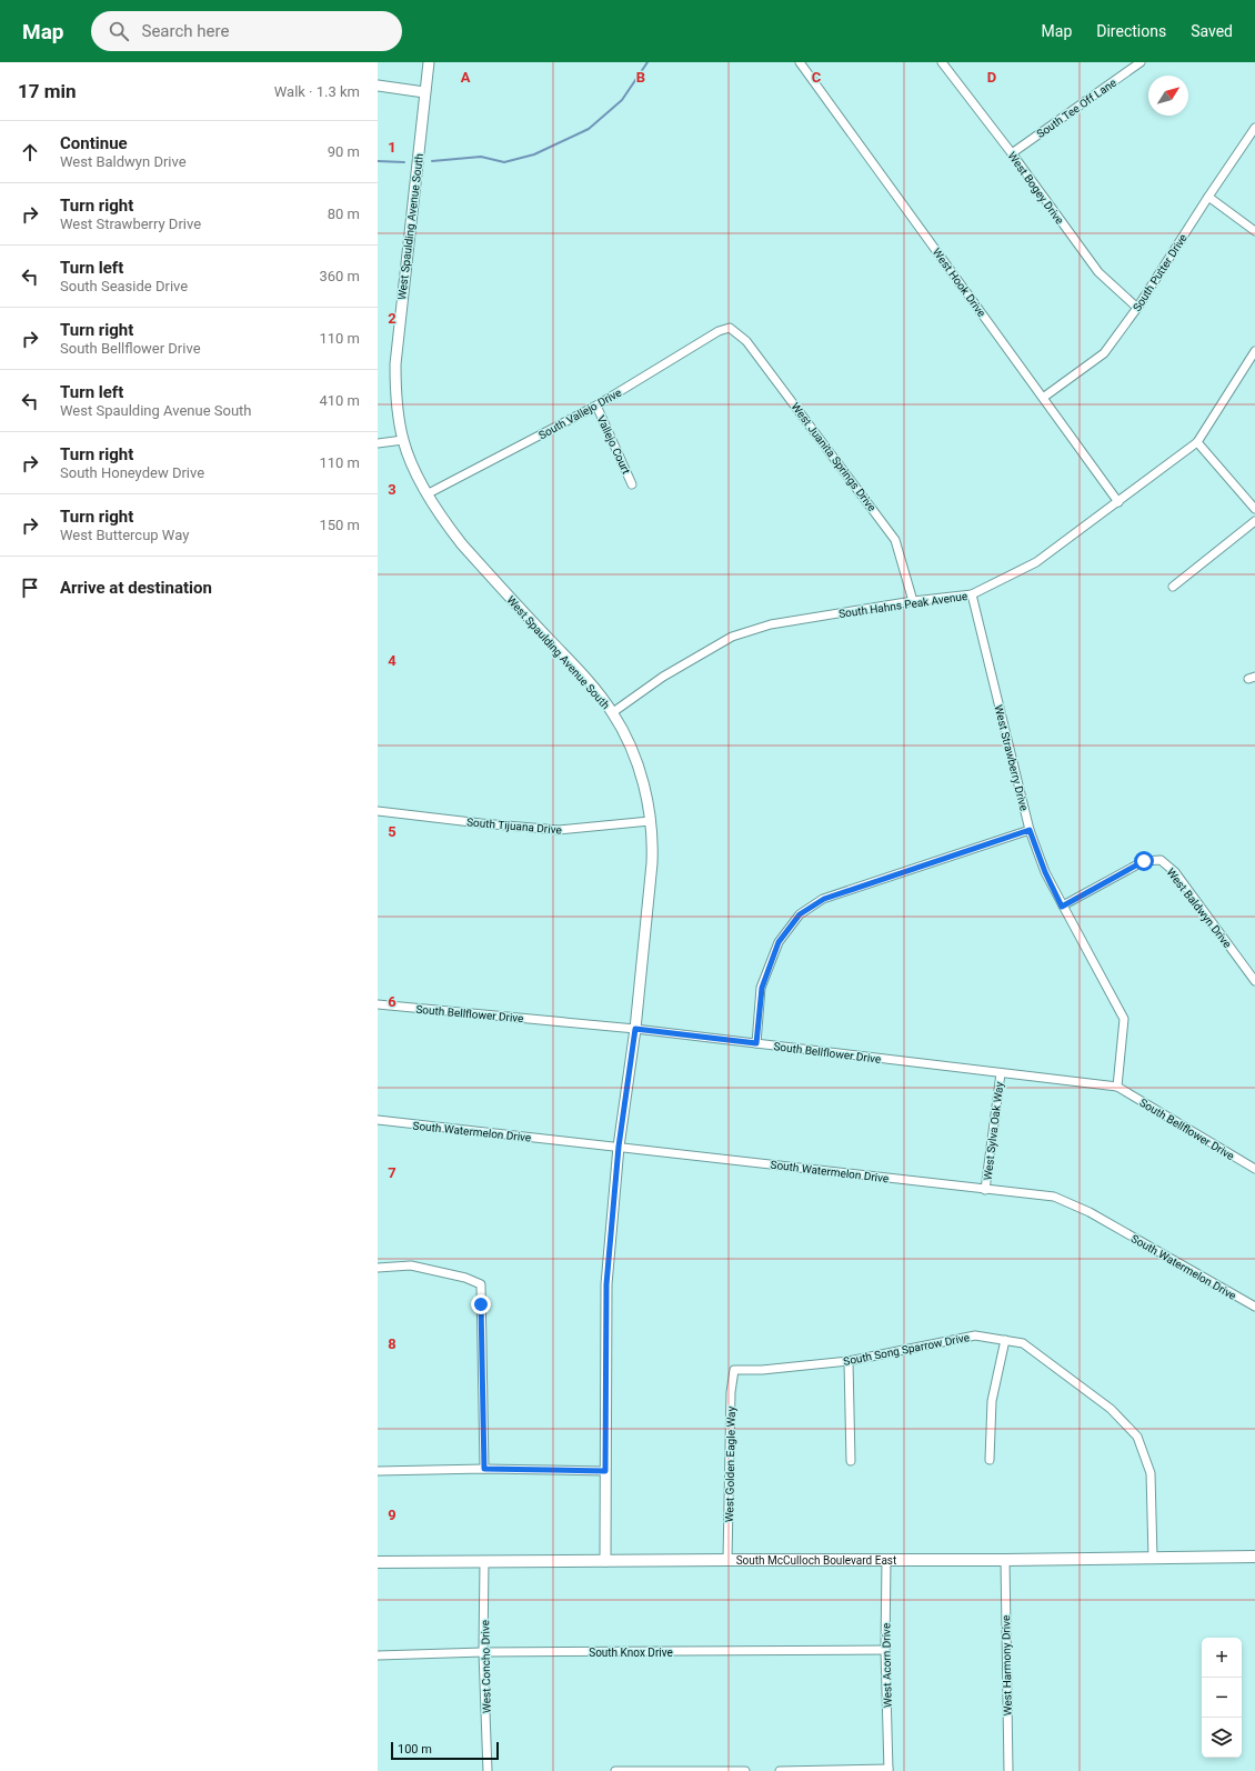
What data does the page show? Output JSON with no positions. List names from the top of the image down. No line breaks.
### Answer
{"streets":{"main road":["South McCulloch Boulevard East"],"street":["South Tee Off Lane","West Bogey Drive","West Spaulding Avenue South","South Putter Drive","West Hook Drive","South Vallejo Drive","Vallejo Court","West Juanita Springs Drive","South Hahns Peak Avenue","West Strawberry Drive","South Tijuana Drive","West Baldwyn Drive","South Bellflower Drive","South Watermelon Drive","West Sylva Oak Way","South Song Sparrow Drive","West Golden Eagle Way","South Knox Drive","West Acorn Drive","West Harmony Drive","West Concho Drive"]},"crossings":[["South Tee Off Lane","West Bogey Drive"],["West Bogey Drive","South Putter Drive"],["West Spaulding Avenue South","South Vallejo Drive"],["West Spaulding Avenue South","South Hahns Peak Avenue"],["West Spaulding Avenue South","South Tijuana Drive"],["West Spaulding Avenue South","South Bellflower Drive"],["West Spaulding Avenue South","South Watermelon Drive"],["West Spaulding Avenue South","South McCulloch Boulevard East"],["South Putter Drive","West Hook Drive"],["West Hook Drive","South Hahns Peak Avenue"],["South Vallejo Drive","Vallejo Court"],["South Vallejo Drive","West Juanita Springs Drive"],["West Juanita Springs Drive","South Hahns Peak Avenue"],["South Hahns Peak Avenue","West Strawberry Drive"],["West Strawberry Drive","West Baldwyn Drive"],["West Strawberry Drive","South Bellflower Drive"],["South Bellflower Drive","West Sylva Oak Way"],["South Watermelon Drive","West Sylva Oak Way"],["South Song Sparrow Drive","West Golden Eagle Way"],["South Song Sparrow Drive","South McCulloch Boulevard East"],["West Golden Eagle Way","South McCulloch Boulevard East"],["South McCulloch Boulevard East","West Acorn Drive"],["South McCulloch Boulevard East","West Harmony Drive"],["South McCulloch Boulevard East","West Concho Drive"],["South Knox Drive","West Acorn Drive"],["South Knox Drive","West Concho Drive"]],"scale_bar":"100 m","north":"top right","page":{"header":"Map","search":"Search here","nav":["Map","Directions","Saved"],"heading":["17 min","Walk · 1.3 km"],"list":[["Continue","West Baldwyn Drive","90 m"],["Turn right","West Strawberry Drive","80 m"],["Turn left","South Seaside Drive","360 m"],["Turn right","South Bellflower Drive","110 m"],["Turn left","West Spaulding Avenue South","410 m"],["Turn right","South Honeydew Drive","110 m"],["Turn right","West Buttercup Way","150 m"],"Arrive at destination"],"map_buttons":["+","−"],"scale":"100 m"},"grid":{"columns":["A","B","C","D"],"rows":["1","2","3","4","5","6","7","8","9"]}}
